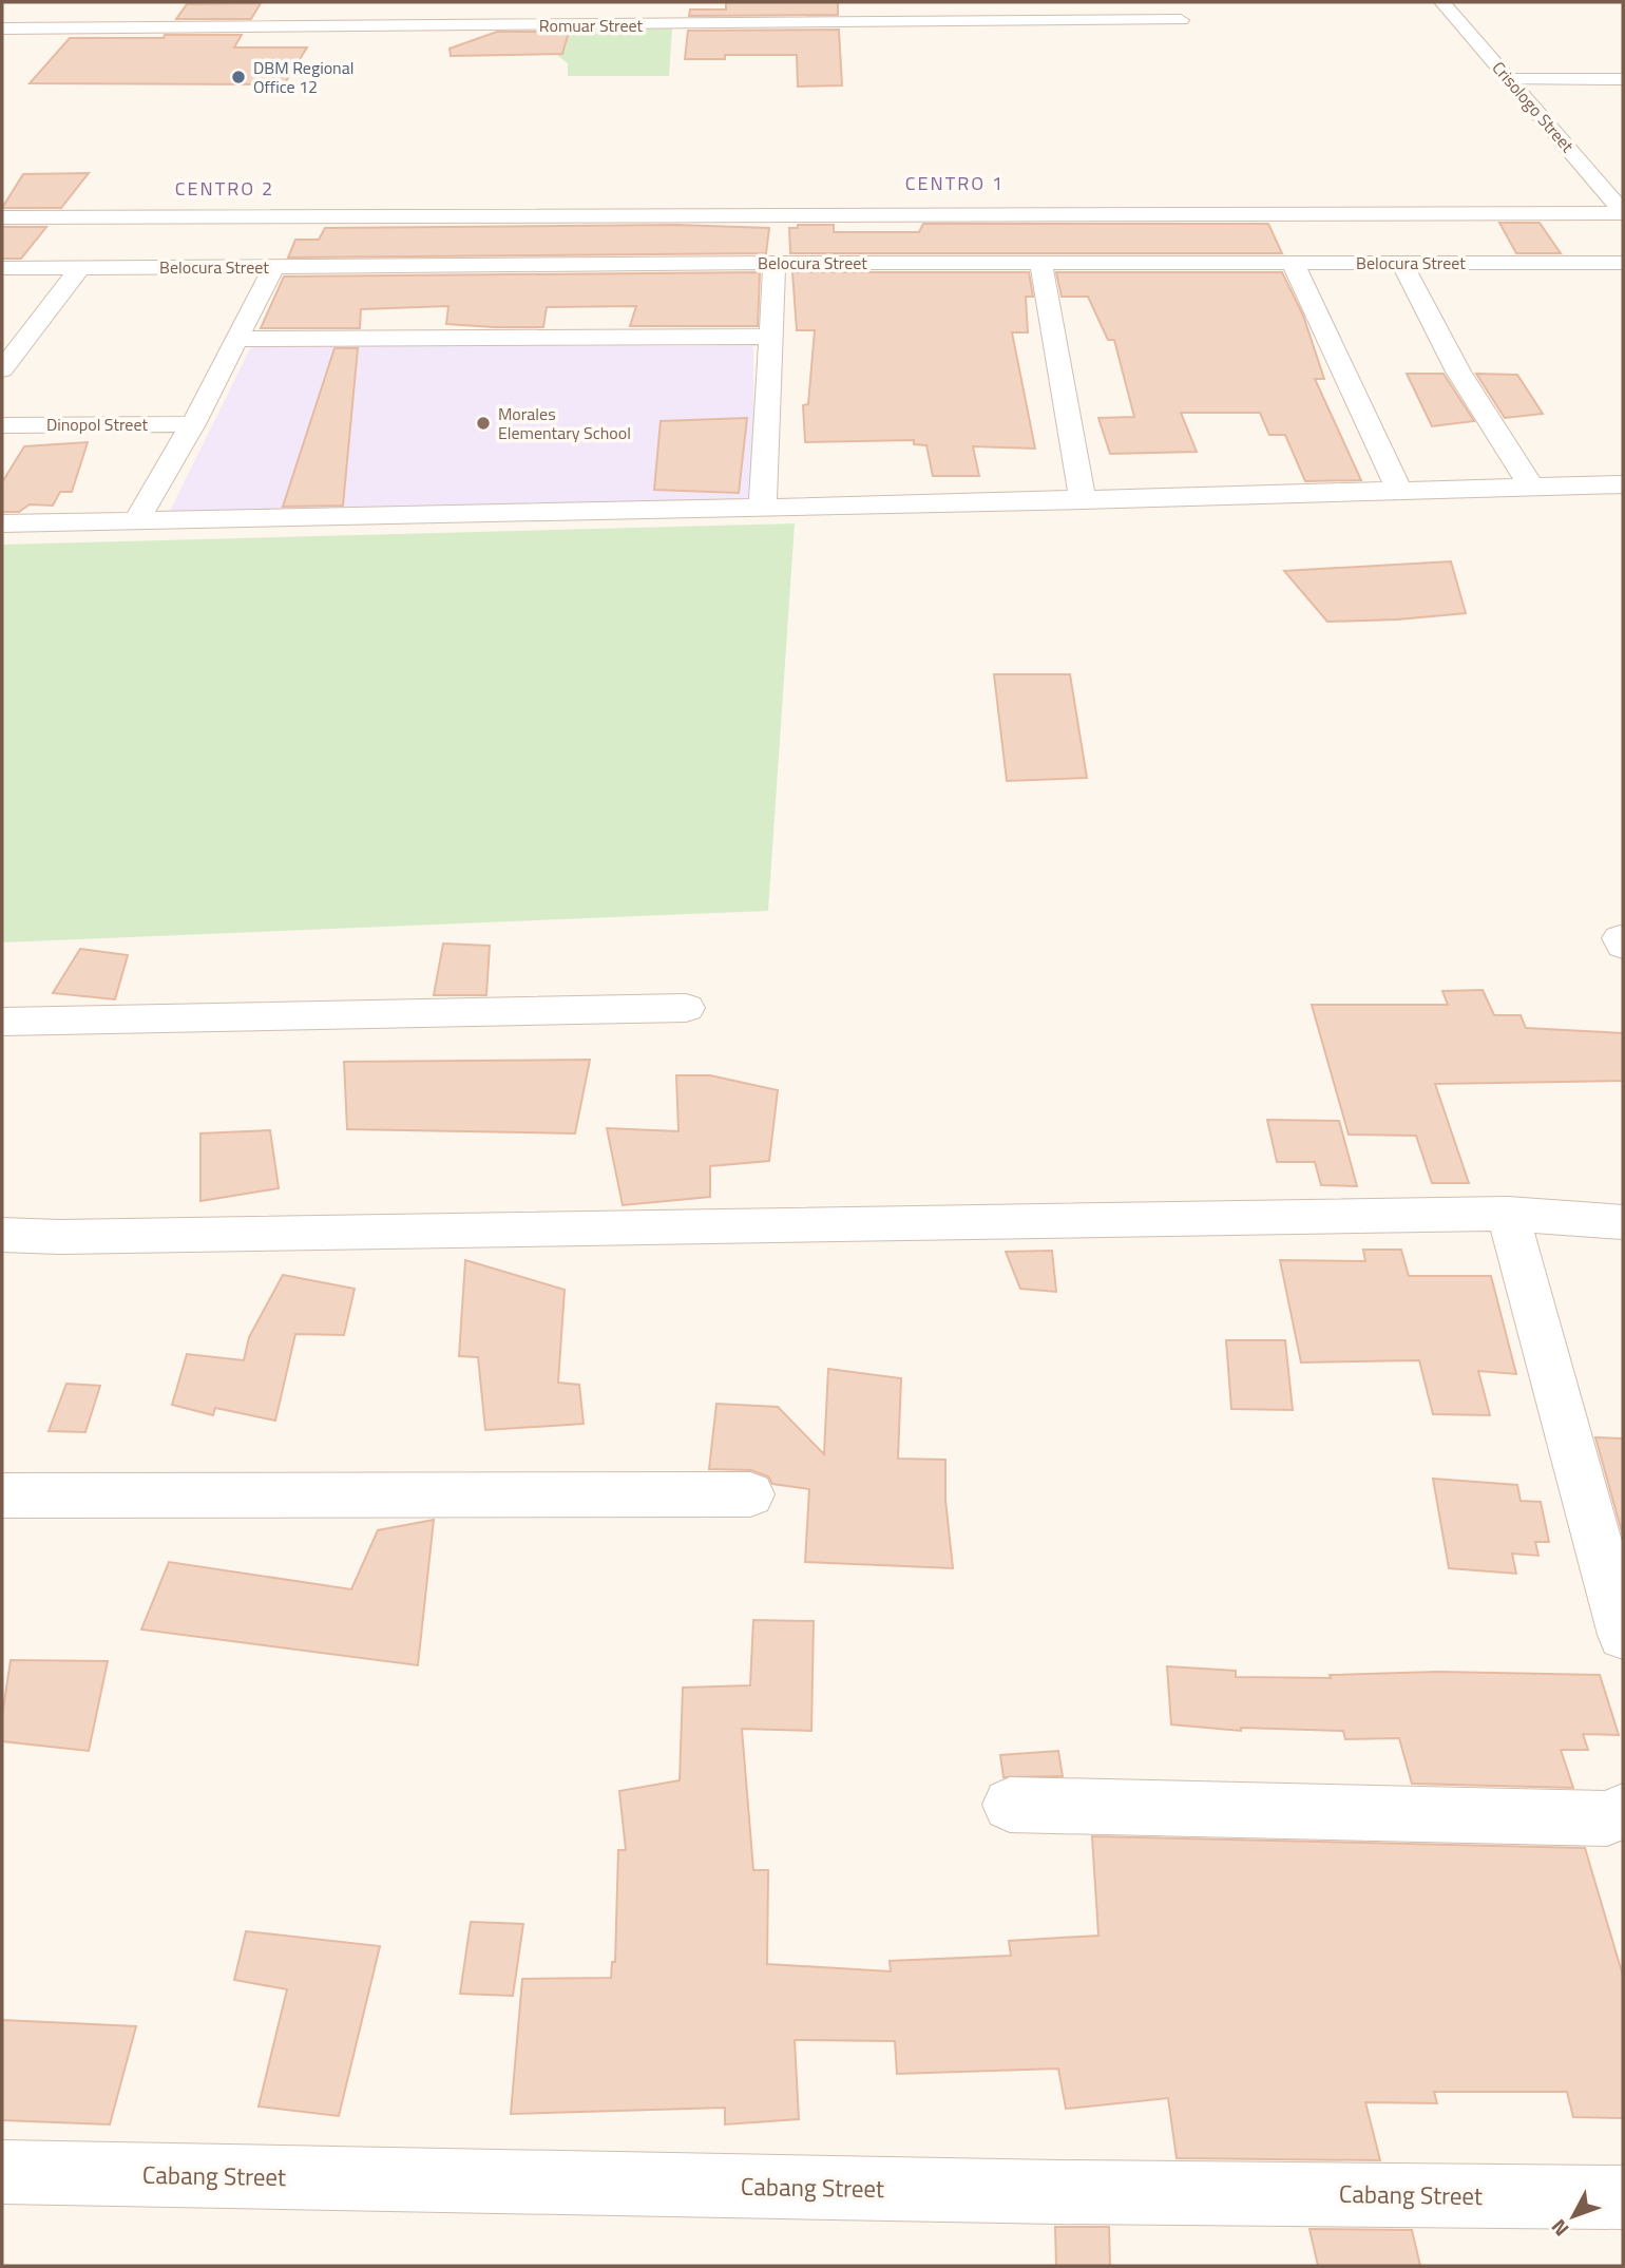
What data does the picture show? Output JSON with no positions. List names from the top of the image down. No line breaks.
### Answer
{"streets":{"street":["Romuar Street","Crisologo Street","Belocura Street","Dinopol Street","Cabang Street"]},"districts":["CENTRO 1","CENTRO 2"],"places":["DBM Regional Office 12","Morales Elementary School"],"north":"bottom left"}
